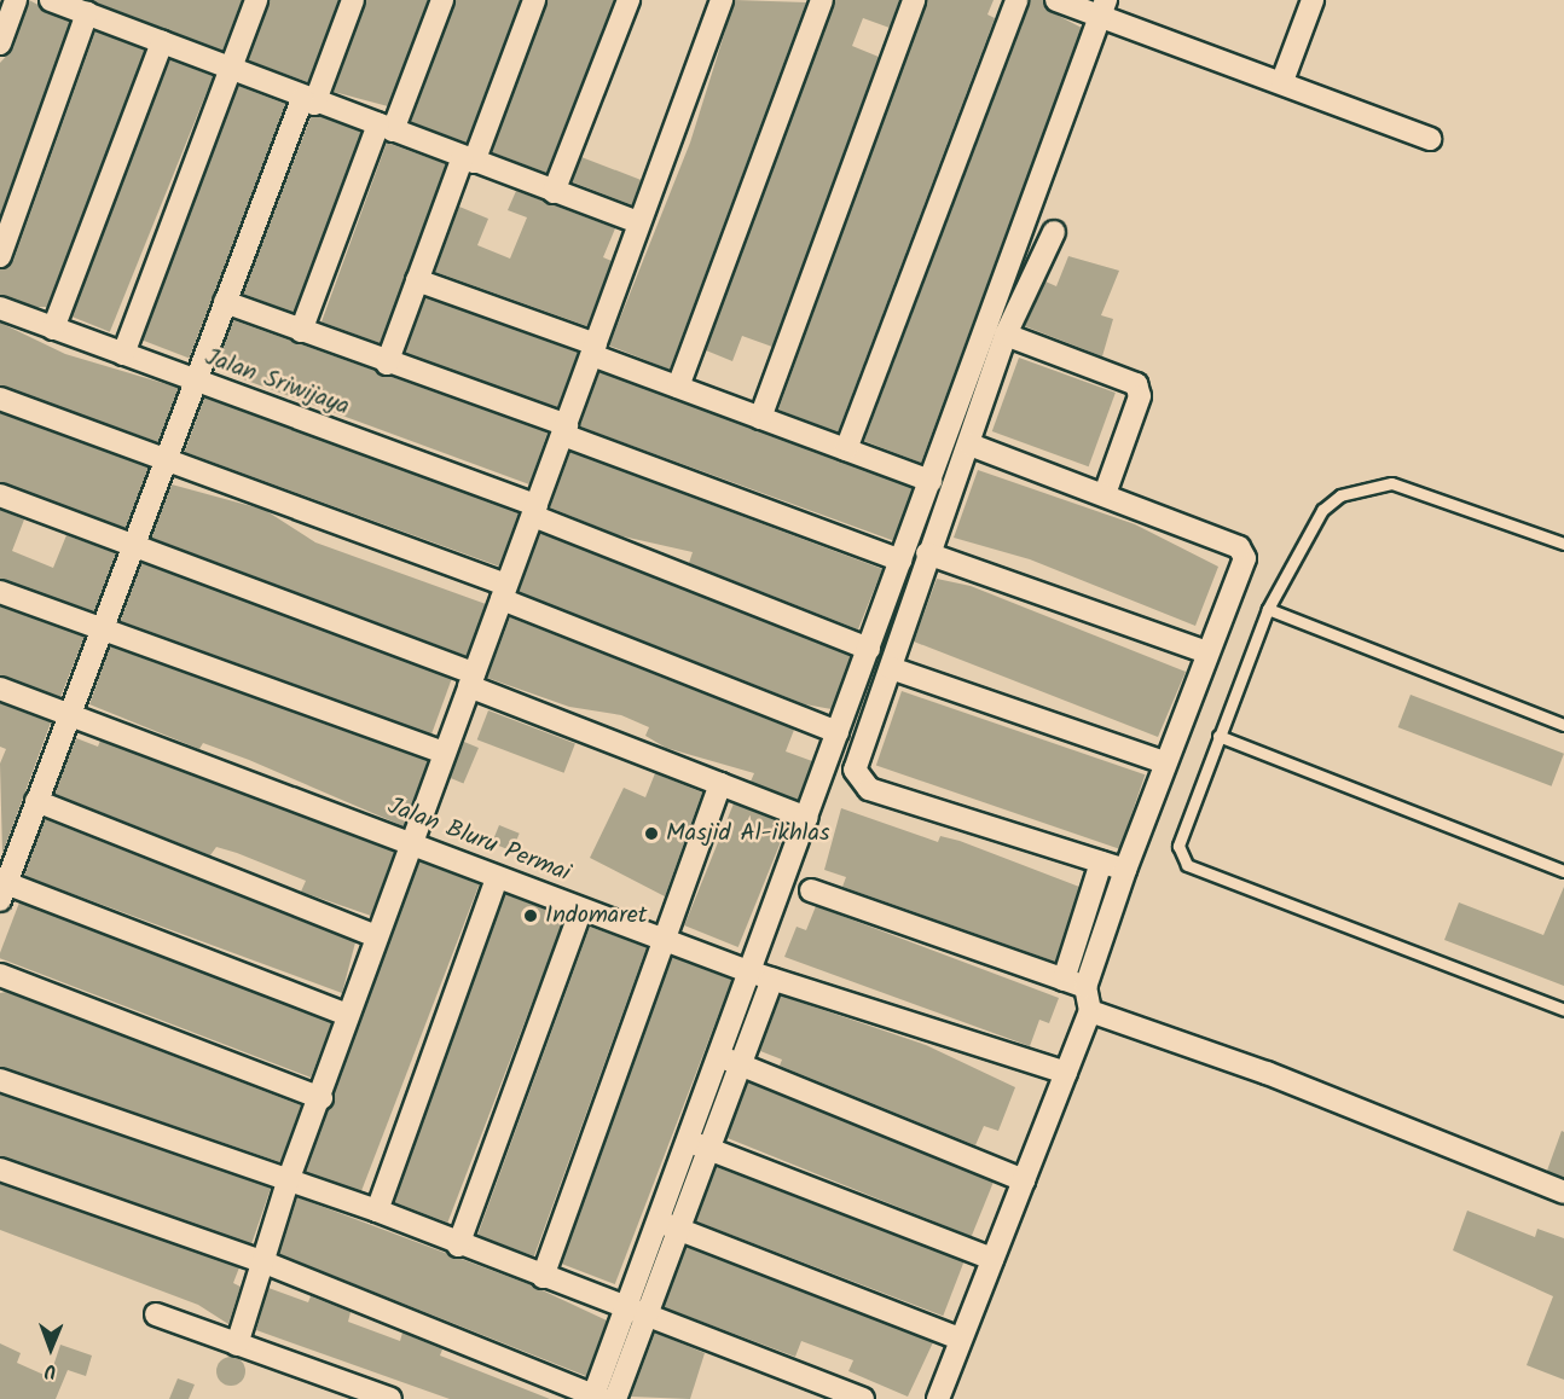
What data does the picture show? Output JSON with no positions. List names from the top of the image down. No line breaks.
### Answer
{"streets":{"street":["Jalan Sriwijaya","Jalan Bluru Permai"]},"places":["Masjid Al-ikhlas","Indomaret"],"north":"bottom"}
